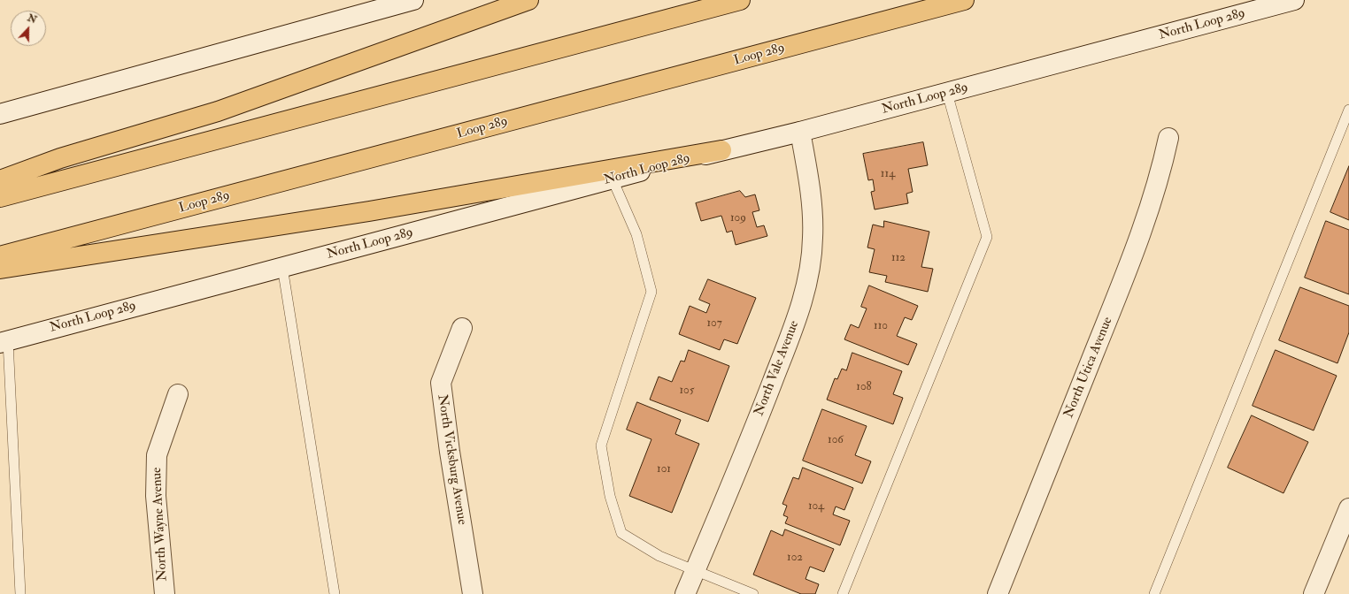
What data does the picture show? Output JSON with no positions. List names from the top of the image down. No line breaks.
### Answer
{"streets":{"highway":["Loop 289"],"main road":["North Loop 289","North Utica Avenue","North Vale Avenue","North Vicksburg Avenue","North Wayne Avenue"]},"crossings":[["North Loop 289","North Vale Avenue"]],"house_numbers":["114","109","112","107","110","108","105","106","101","104","102"],"north":"top"}
